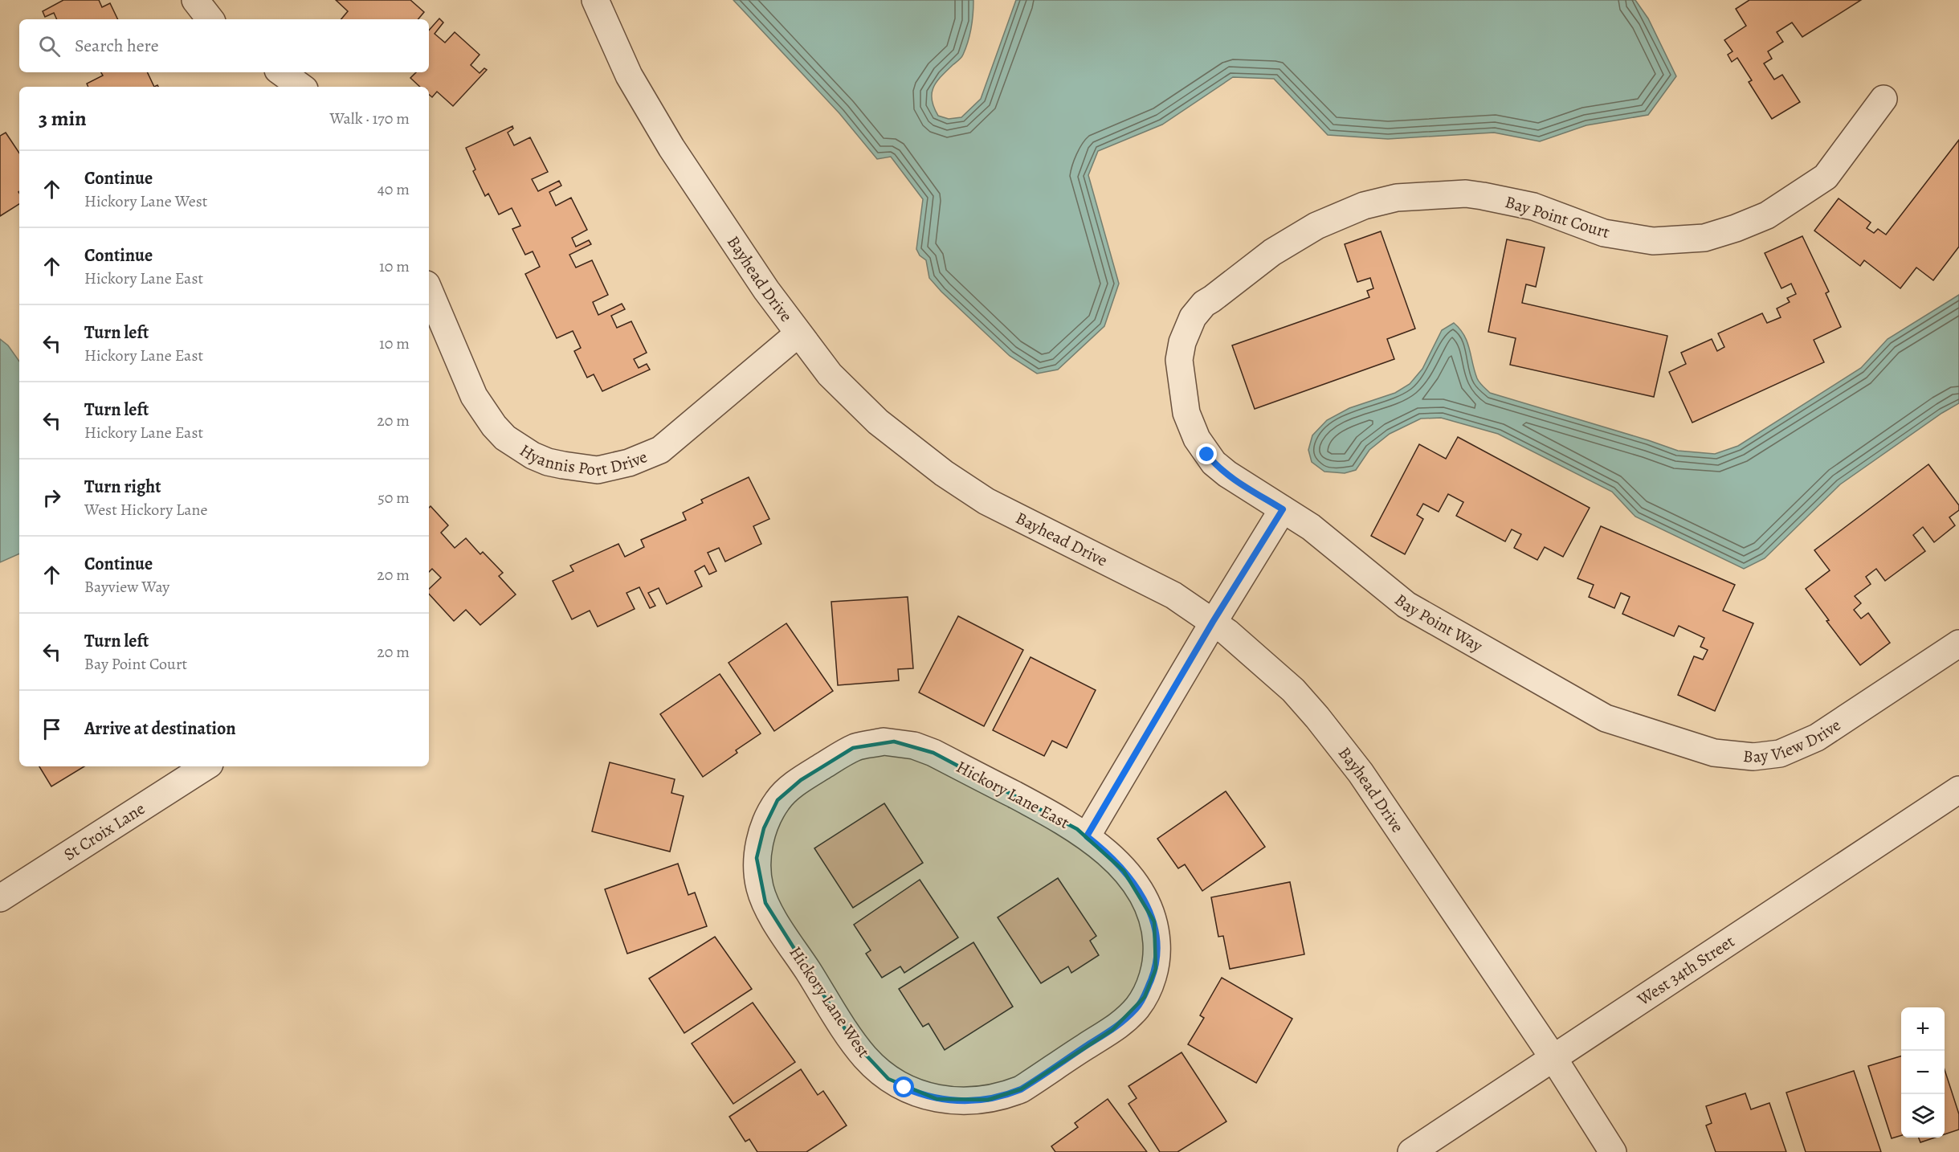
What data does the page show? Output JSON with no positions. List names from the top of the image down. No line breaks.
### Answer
{"streets":{"street":["Bay Point Court","Bayhead Drive","Hyannis Port Drive","Bay Point Way","Bay View Drive","Hickory Lane East","St Croix Lane","West 34th Street","Hickory Lane West"]},"crossings":[["Bay Point Court","Bay Point Way"],["Bayhead Drive","Hyannis Port Drive"],["Bayhead Drive","West 34th Street"],["Bay Point Way","Bay View Drive"],["Hickory Lane East","Hickory Lane West"]],"page":{"search":"Search here","heading":["3 min","Walk · 170 m"],"list":[["Continue","Hickory Lane West","40 m"],["Continue","Hickory Lane East","10 m"],["Turn left","Hickory Lane East","10 m"],["Turn left","Hickory Lane East","20 m"],["Turn right","West Hickory Lane","50 m"],["Continue","Bayview Way","20 m"],["Turn left","Bay Point Court","20 m"],"Arrive at destination"],"map_buttons":["+","−"]}}
